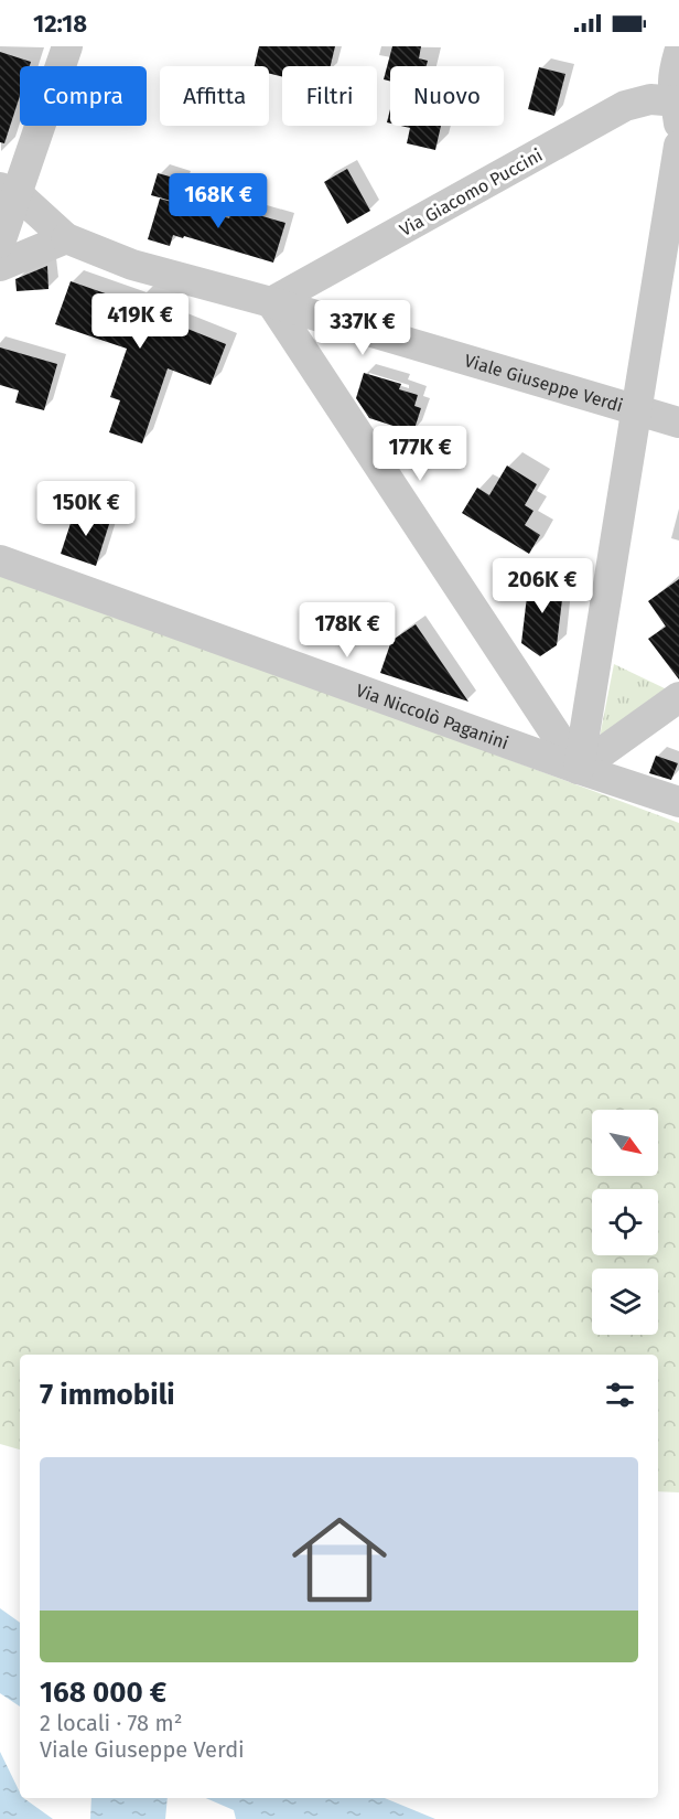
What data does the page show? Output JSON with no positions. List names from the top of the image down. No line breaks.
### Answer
{"streets":{"street":["Via Giacomo Puccini","Viale Giuseppe Verdi","Via Niccolò Paganini"]},"crossings":[["Via Giacomo Puccini","Viale Giuseppe Verdi"]],"north":"bottom right","page":{"status":"12:18","chip":["Compra","Affitta","Filtri","Nuovo"],"price":["168K €","419K €","337K €","177K €","150K €","206K €","178K €"],"heading":"7 immobili","list":[{"name":"168 000 €","note":"2 locali · 78 m² · Viale Giuseppe Verdi"}]}}
